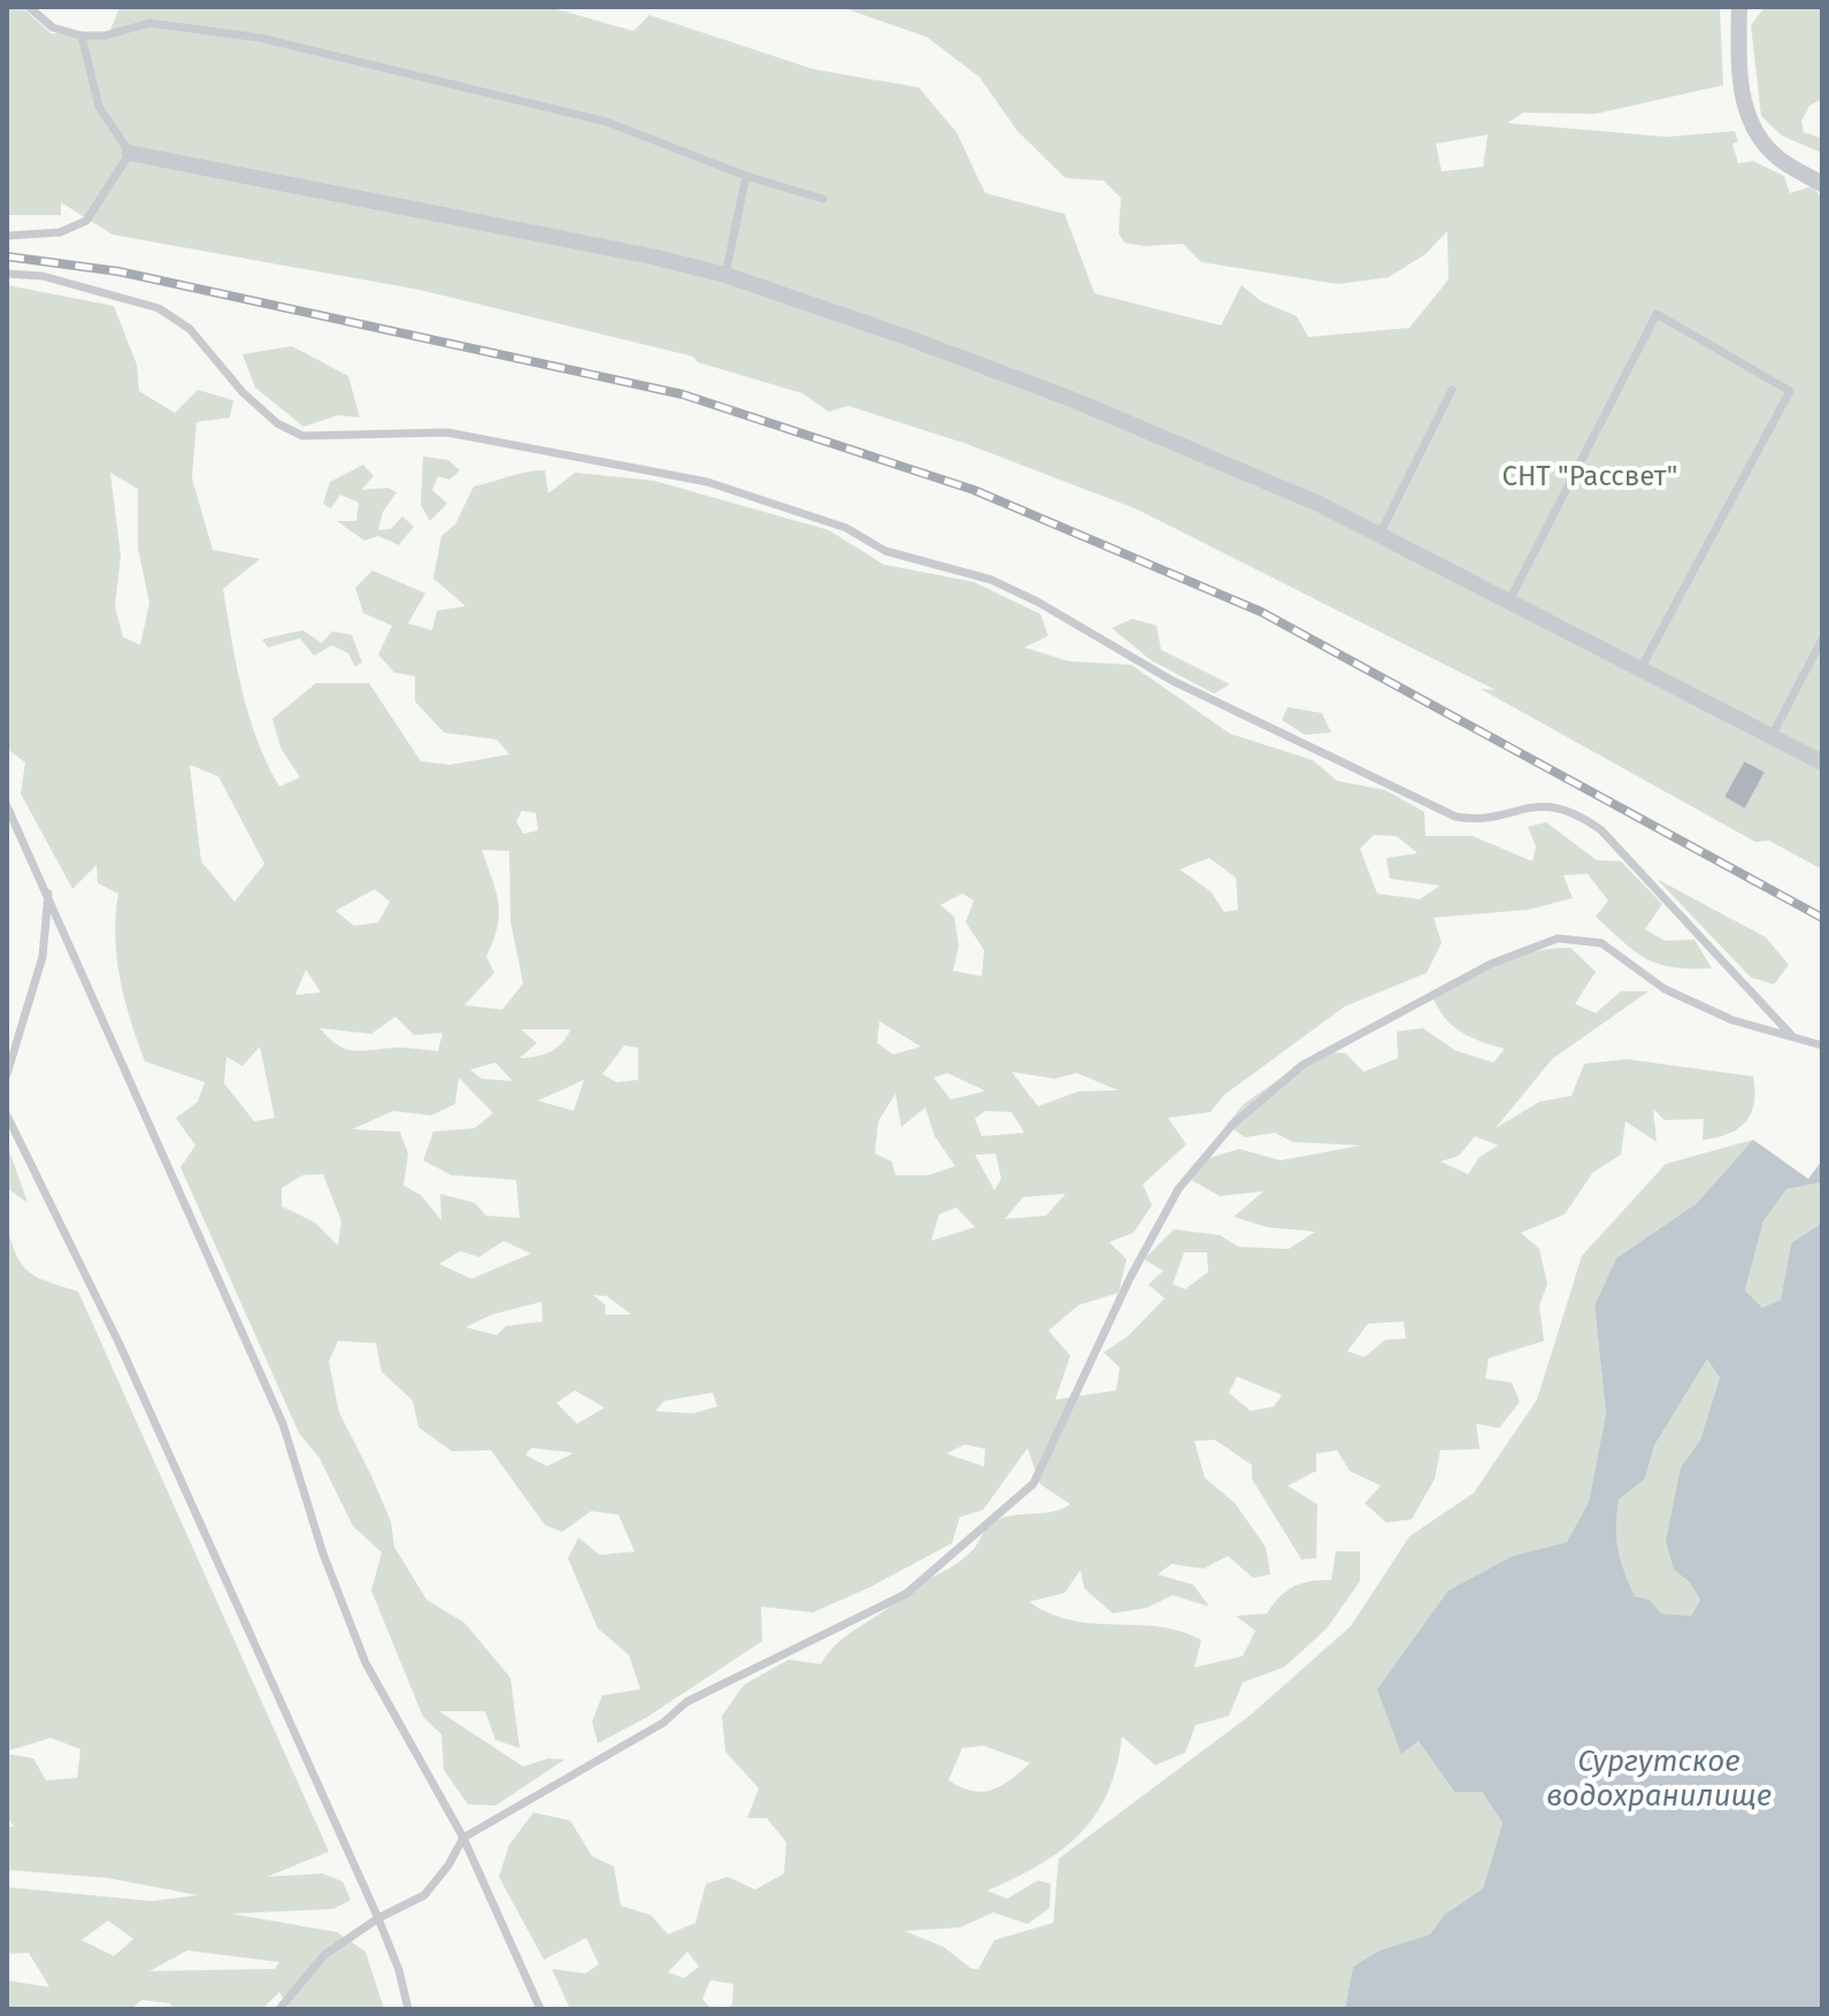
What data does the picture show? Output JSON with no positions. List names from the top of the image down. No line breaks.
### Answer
{"water":["Сургутское водохранилище"],"parks":["СНТ \"Рассвет\""]}
